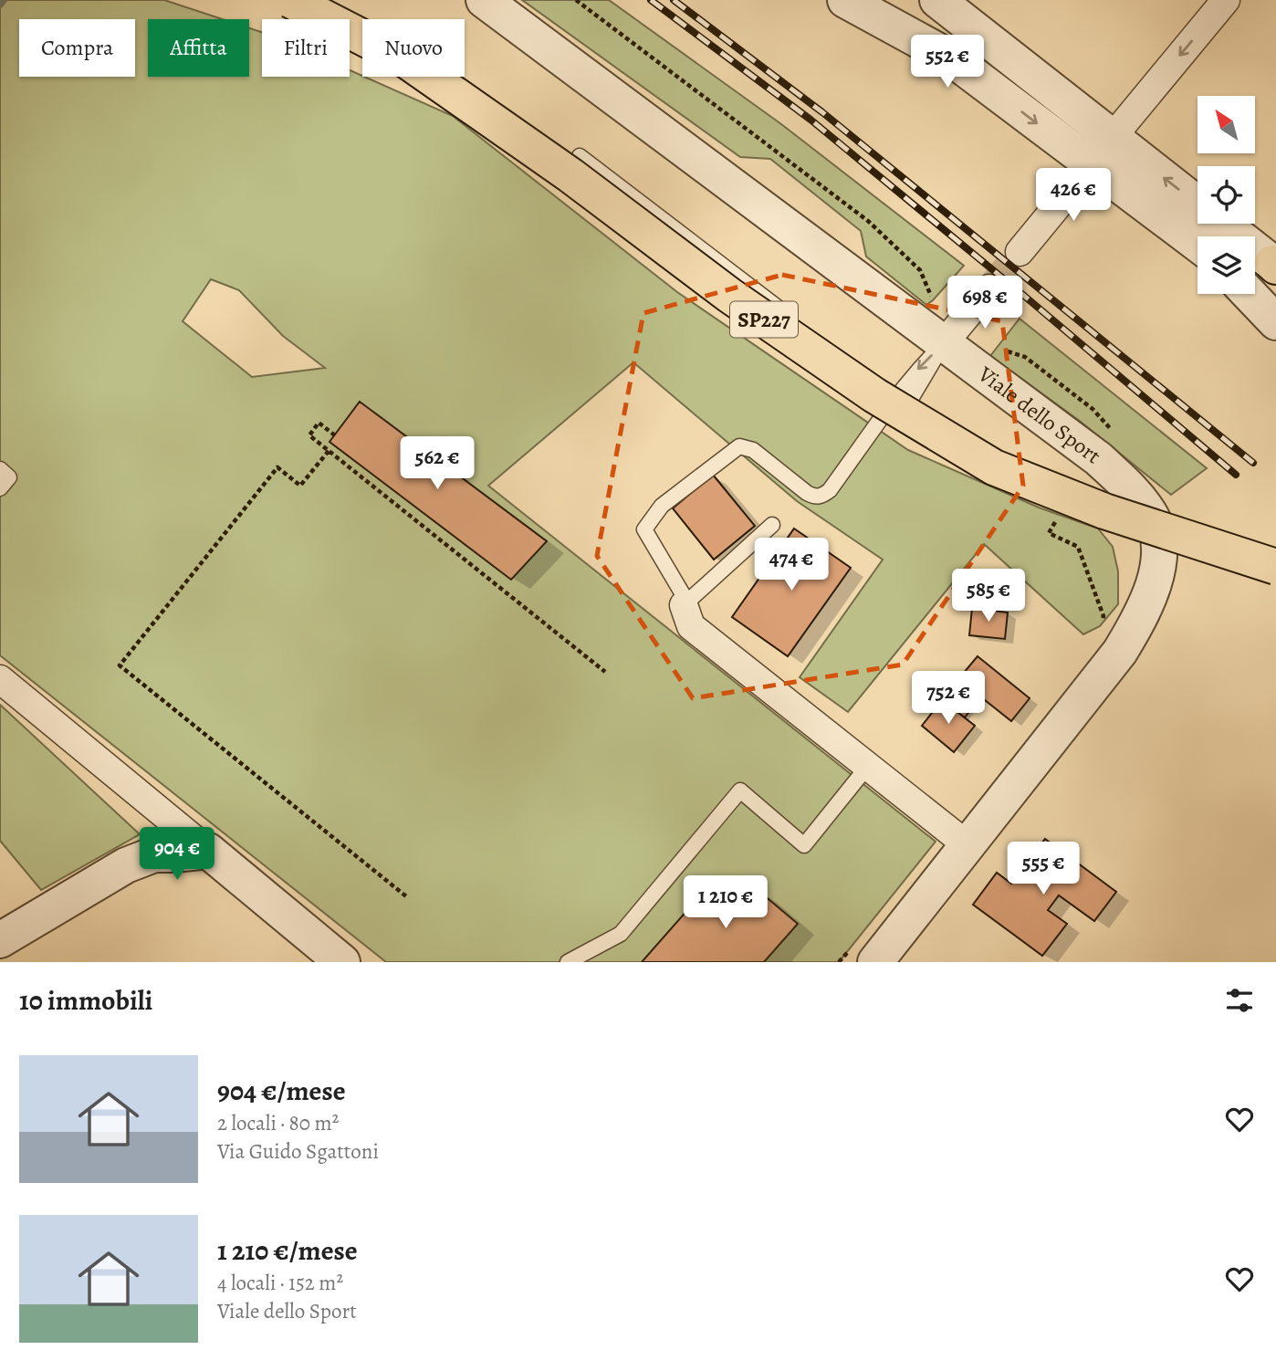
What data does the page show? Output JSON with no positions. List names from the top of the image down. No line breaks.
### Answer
{"streets":{"highway":["SP227"],"street":["Viale dello Sport"]},"north":"top left","page":{"chip":["Compra","Affitta","Filtri","Nuovo"],"price":["552 €","426 €","698 €","562 €","474 €","585 €","752 €","904 €","555 €","1 210 €"],"heading":"10 immobili","list":[{"name":"904 €/mese","note":"2 locali · 80 m² · Via Guido Sgattoni"},{"name":"1 210 €/mese","note":"4 locali · 152 m² · Viale dello Sport"}]}}
